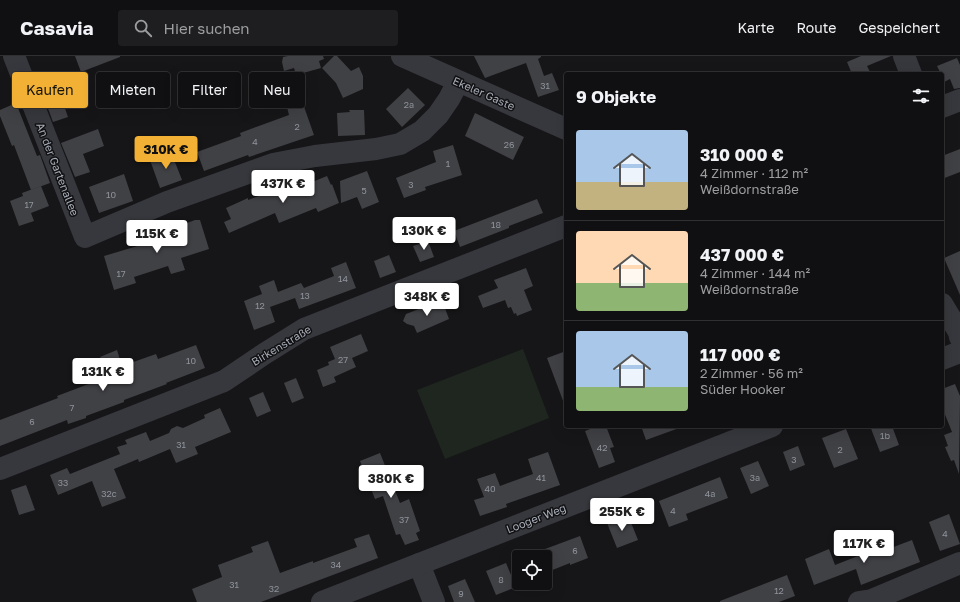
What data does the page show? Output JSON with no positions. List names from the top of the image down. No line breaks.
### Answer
{"streets":{"street":["Ekeler Gaste","An der Gartenallee","Birkenstraße","Looger Weg"]},"crossings":[["Ekeler Gaste","An der Gartenallee"]],"house_numbers":["31","2a","2","4","26","1","3","5","10","17","18","17","14","13","12","27","10","7","6","1b","31","42","2","3","41","3a","33","40","32c","4a","4","37","4","6","34","8","31","32","12","9"],"page":{"header":"Casavia","search":"Hier suchen","nav":["Karte","Route","Gespeichert"],"chip":["Kaufen","Mieten","Filter","Neu"],"heading":"9 Objekte","list":[{"name":"310 000 €","note":"4 Zimmer · 112 m² · Weißdornstraße"},{"name":"437 000 €","note":"4 Zimmer · 144 m² · Weißdornstraße"},{"name":"117 000 €","note":"2 Zimmer · 56 m² · Süder Hooker"}],"price":["310K €","437K €","130K €","115K €","348K €","131K €","380K €","255K €","117K €"]}}
